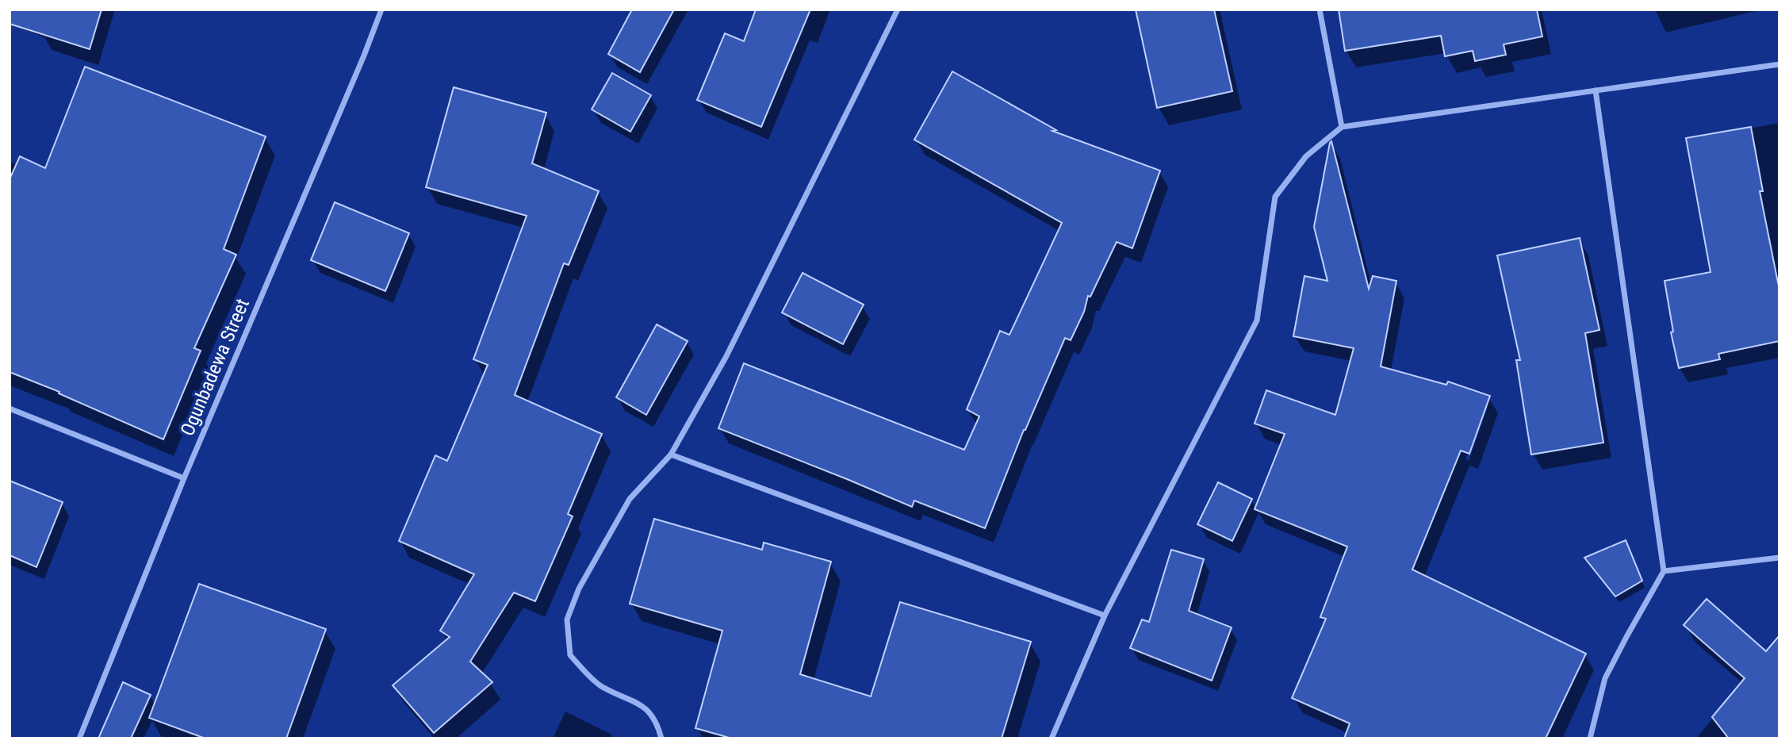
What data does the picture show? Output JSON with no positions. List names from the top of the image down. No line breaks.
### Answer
{"streets":{"street":["Ogunbadewa Street"]}}
